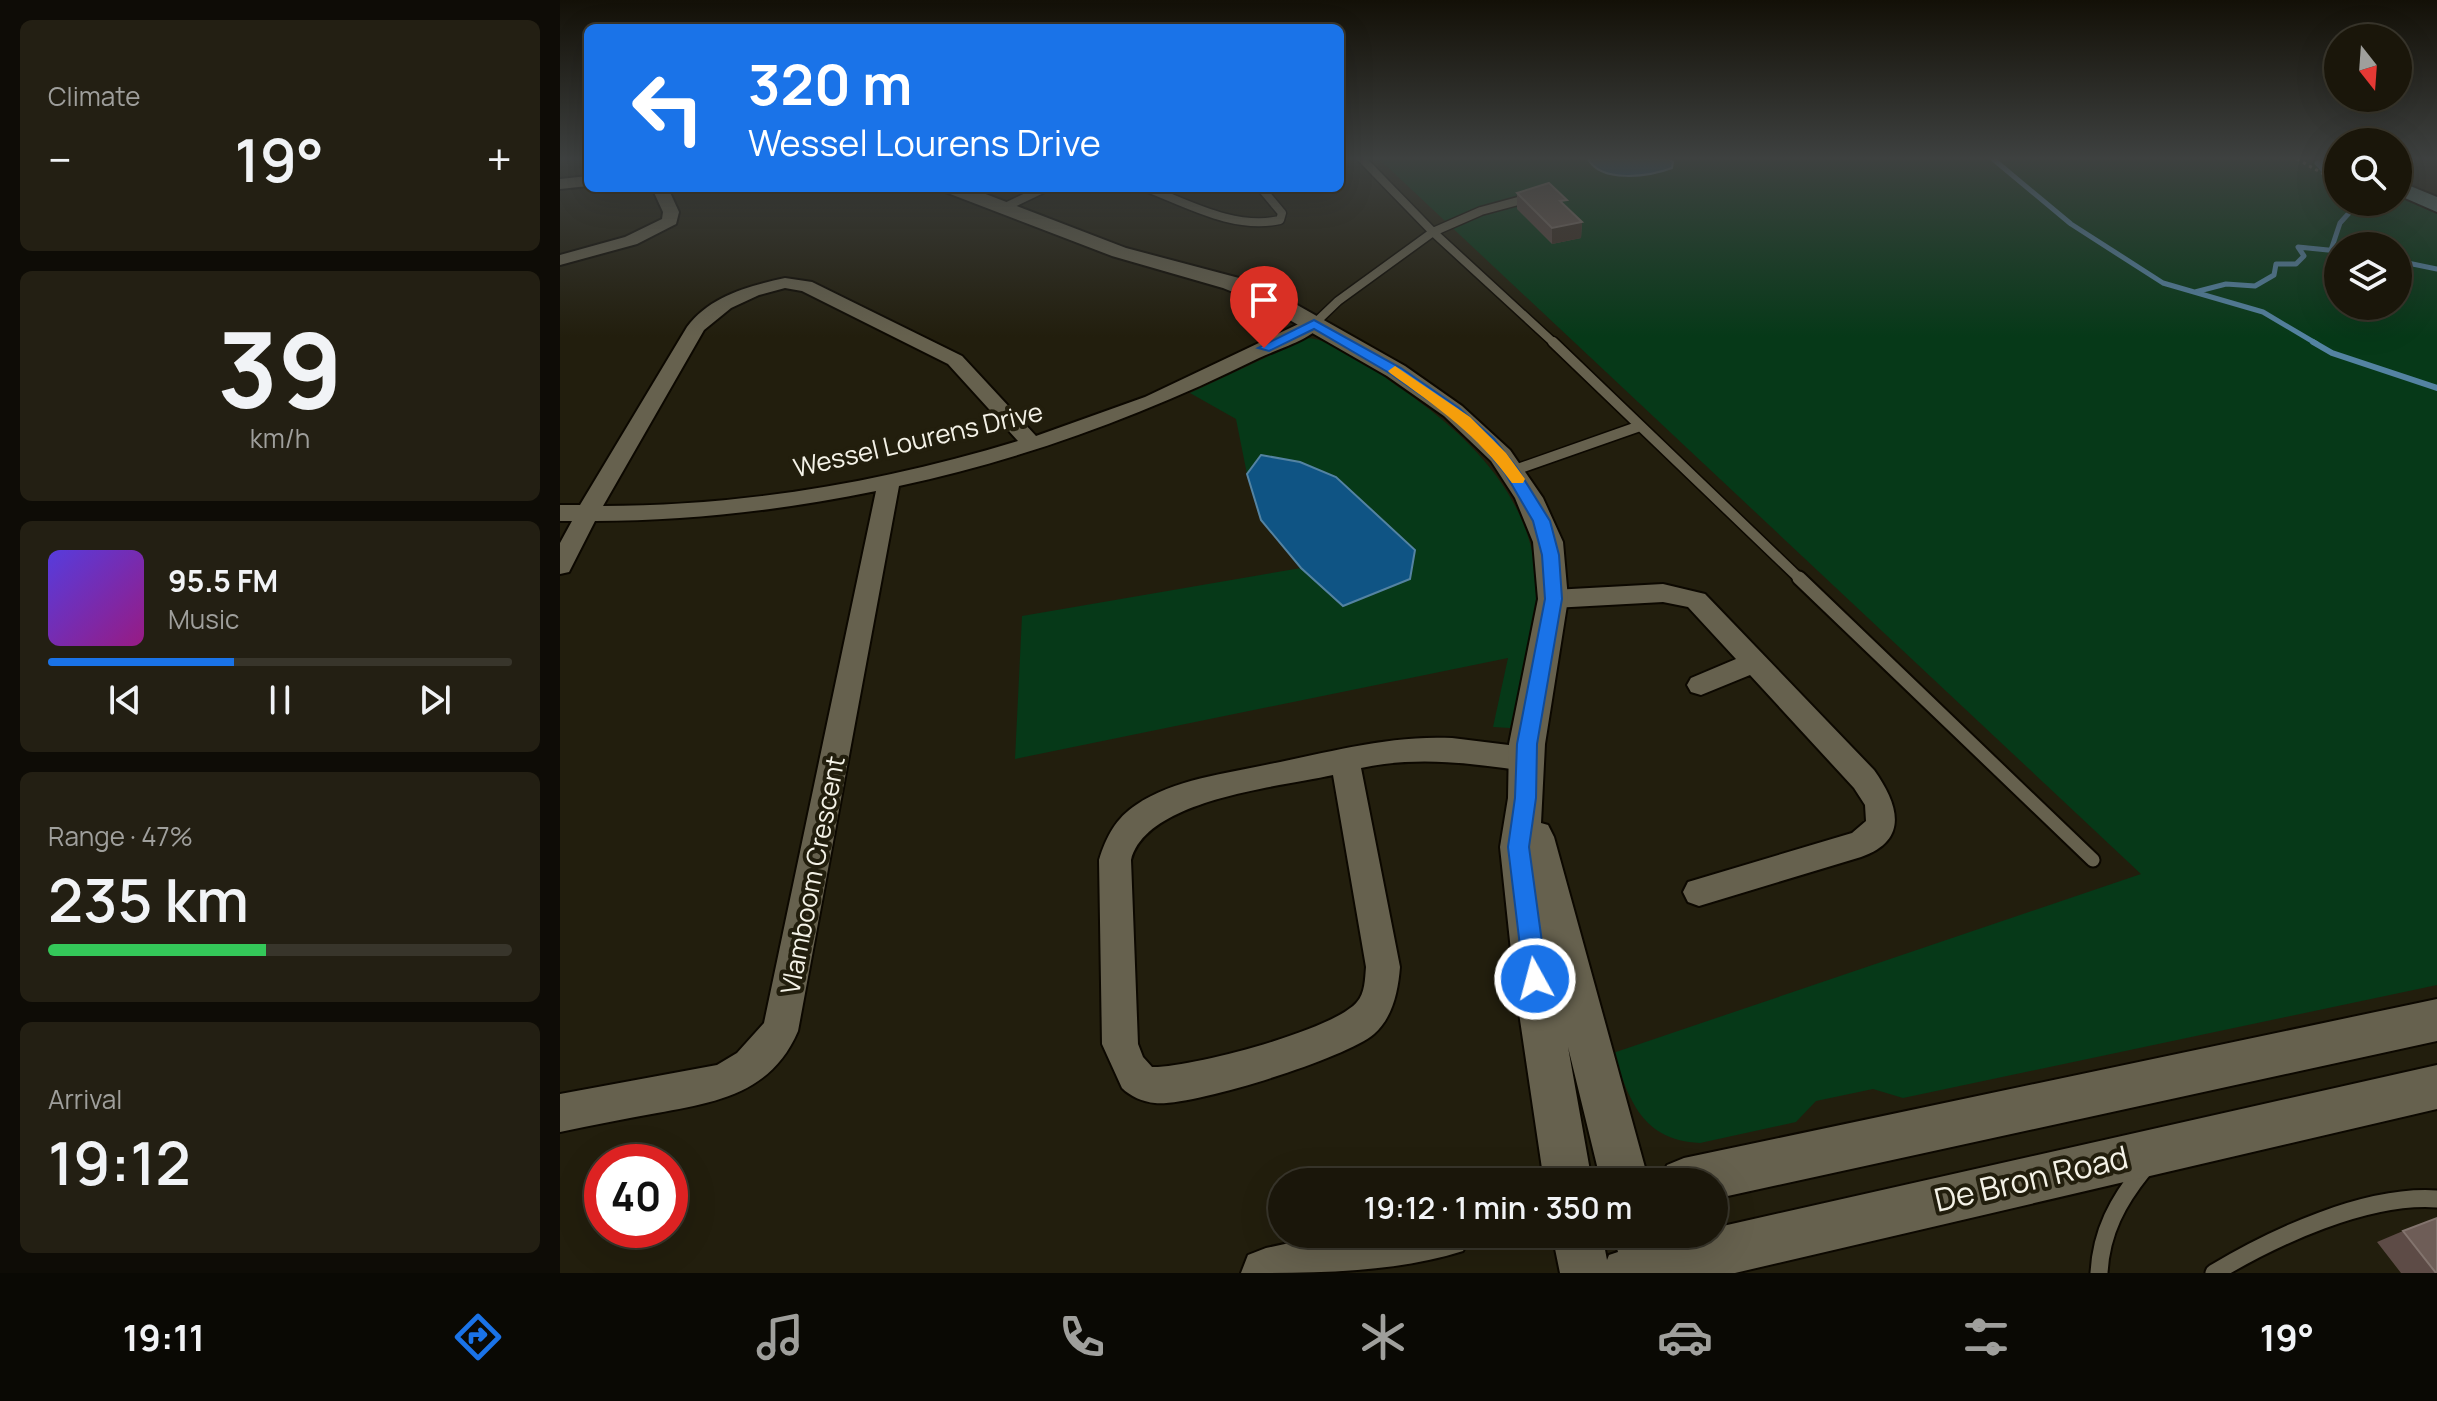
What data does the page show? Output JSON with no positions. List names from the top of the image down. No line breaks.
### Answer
{"streets":{"street":["Wessel Lourens Drive","Vlamboom Crescent","De Bron Road"]},"crossings":[["Wessel Lourens Drive","Vlamboom Crescent"]],"north":"bottom","page":{"tile":["Climate",["39","km/h"],["Range · 47%","235 km"],["Arrival","19:12"]],"turn":["320 m","Wessel Lourens Drive"],"heat":["−","19°","+"],"song":["95.5 FM","Music"],"limit":"40","trip":"19:12 · 1 min · 350 m","tabs":["19:11","19°"]}}
